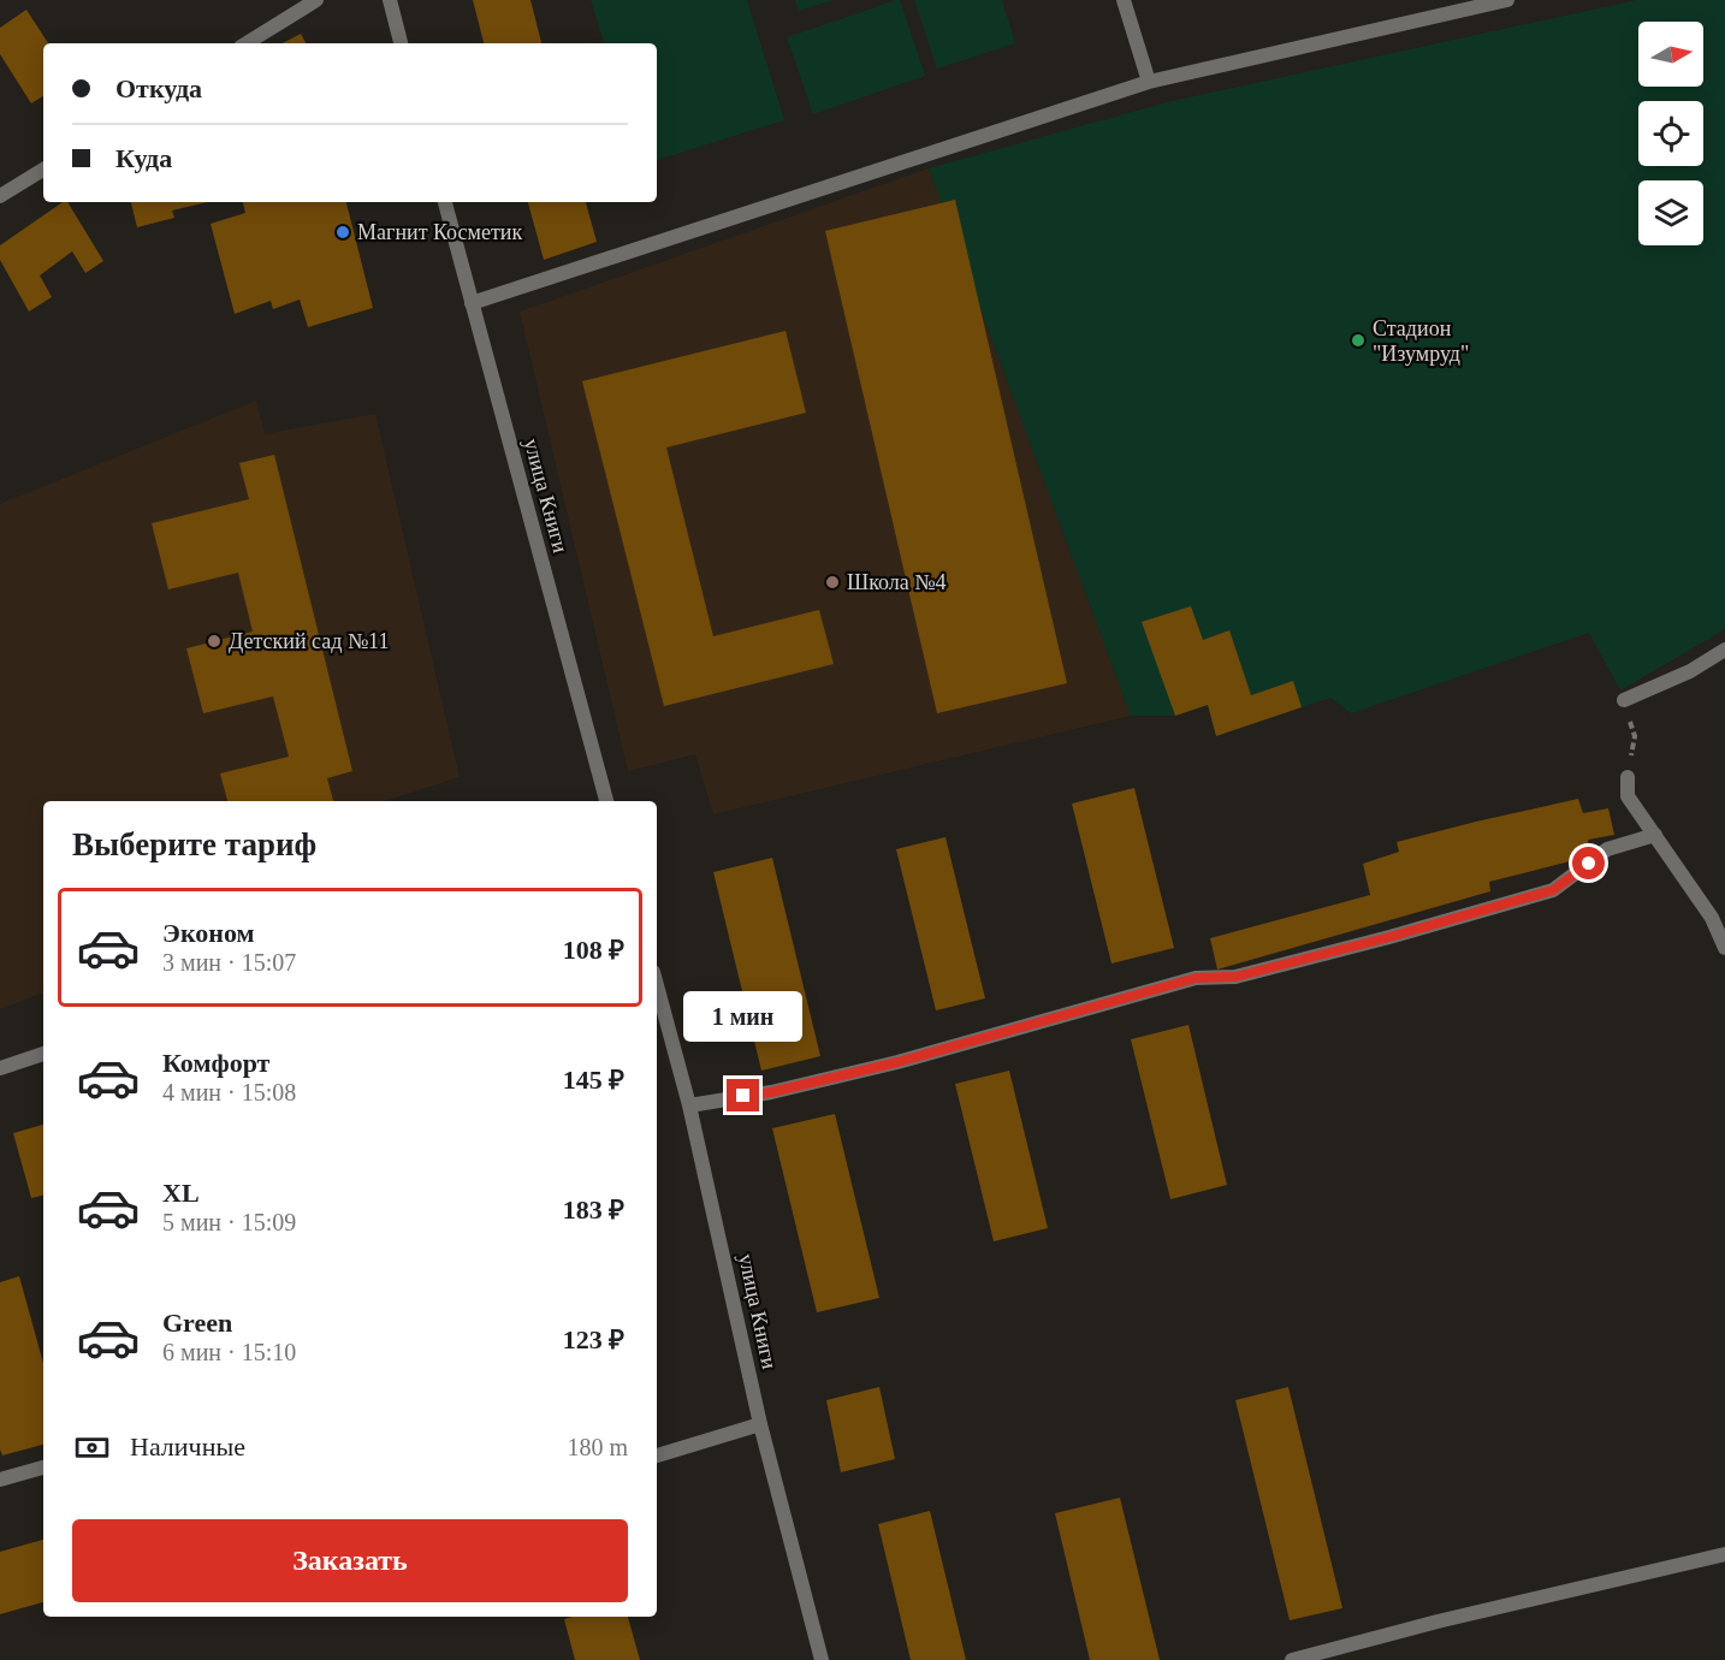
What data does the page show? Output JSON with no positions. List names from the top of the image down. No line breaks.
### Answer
{"streets":{"street":["улица Книги"]},"places":["Магнит Косметик","Стадион \"Изумруд\"","Школа №4","Детский сад №11"],"north":"right","page":{"banner":["Откуда","Куда"],"heading":"Выберите тариф","list":[{"name":"Эконом","note":"3 мин · 15:07","value":"108 ₽"},{"name":"Комфорт","note":"4 мин · 15:08","value":"145 ₽"},{"name":"XL","note":"5 мин · 15:09","value":"183 ₽"},{"name":"Green","note":"6 мин · 15:10","value":"123 ₽"}],"bubble":"1 мин","pay":["Наличные","180 m"],"buttons":"Заказать"}}
